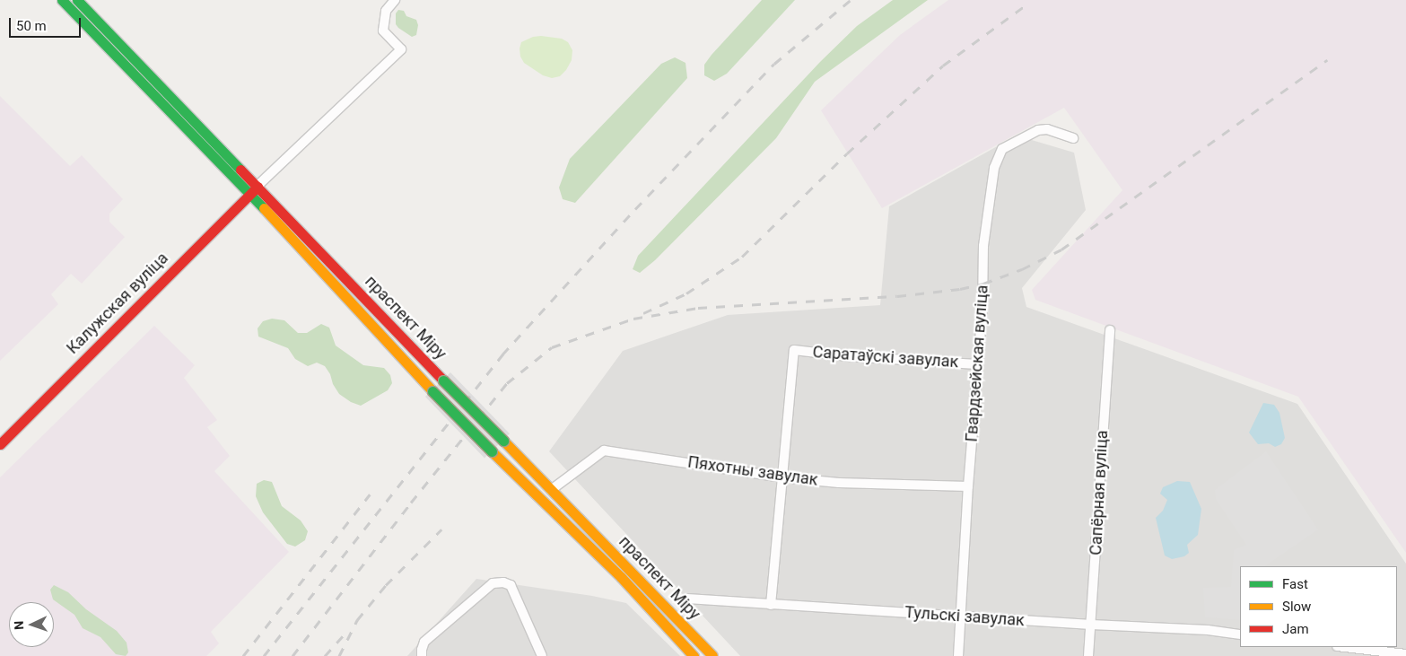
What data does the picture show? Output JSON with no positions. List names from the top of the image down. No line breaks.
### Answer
{"streets":{"main road":["Калужская вуліца","праспект Міру"],"street":["Саратаўскі завулак","Гвардзейская вуліца","Пяхотны завулак","Сапёрная вуліца","Тульскі завулак"]},"crossings":[["Калужская вуліца","праспект Міру"],["праспект Міру","Пяхотны завулак"],["Саратаўскі завулак","Гвардзейская вуліца"],["Саратаўскі завулак","Пяхотны завулак"],["Гвардзейская вуліца","Пяхотны завулак"],["Гвардзейская вуліца","Тульскі завулак"],["Сапёрная вуліца","Тульскі завулак"]],"legend":["Fast","Slow","Jam"],"scale_bar":"50 m","north":"left"}
